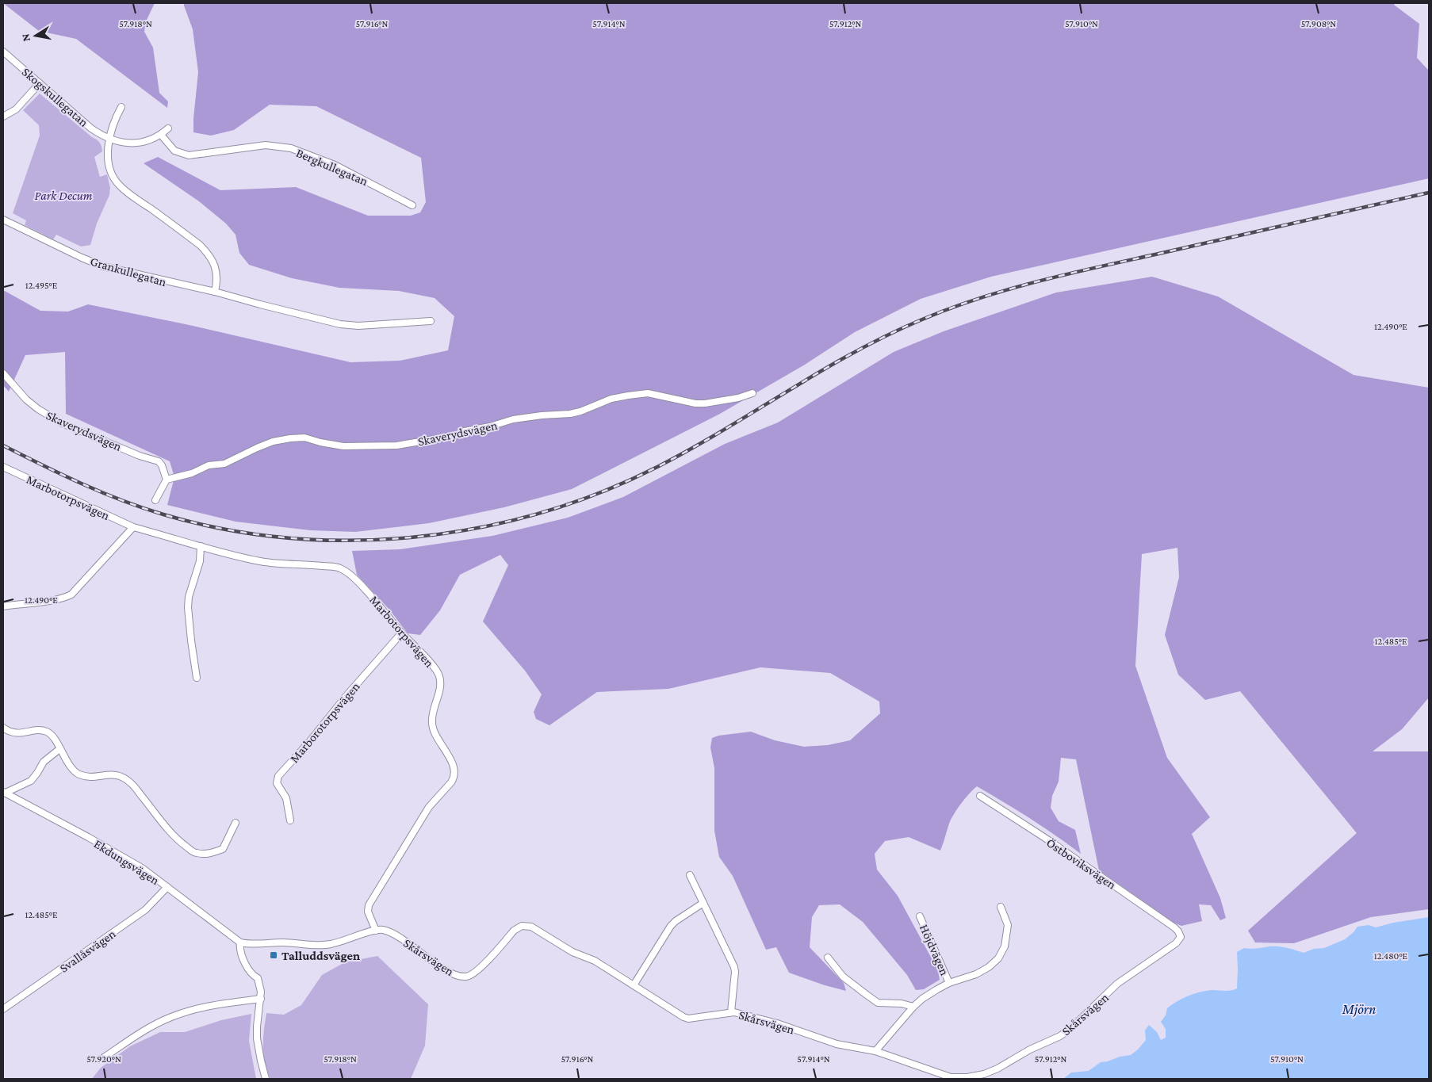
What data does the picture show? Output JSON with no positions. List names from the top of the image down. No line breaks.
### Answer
{"streets":{"street":["Skogskullegatan","Bergkullegatan","Grankullegatan","Skaverydsvägen","Marbotorpsvägen","Marborotorpsvägen","Ekdungsvägen","Östboviksvägen","Höjdvägen","Svallåsvägen","Skårsvägen"]},"crossings":[["Skogskullegatan","Bergkullegatan"],["Marbotorpsvägen","Marborotorpsvägen"],["Marbotorpsvägen","Skårsvägen"],["Ekdungsvägen","Svallåsvägen"],["Ekdungsvägen","Skårsvägen"],["Östboviksvägen","Skårsvägen"],["Höjdvägen","Skårsvägen"]],"water":["Mjörn"],"parks":["Park Decum"],"places":{"transit":["Talluddsvägen"]},"north":"left","coordinates":["57.908°N","57.918°N","57.916°N","57.914°N","57.912°N","57.910°N","12.495°E","12.490°E","12.485°E","12.480°E","57.920°N"]}
